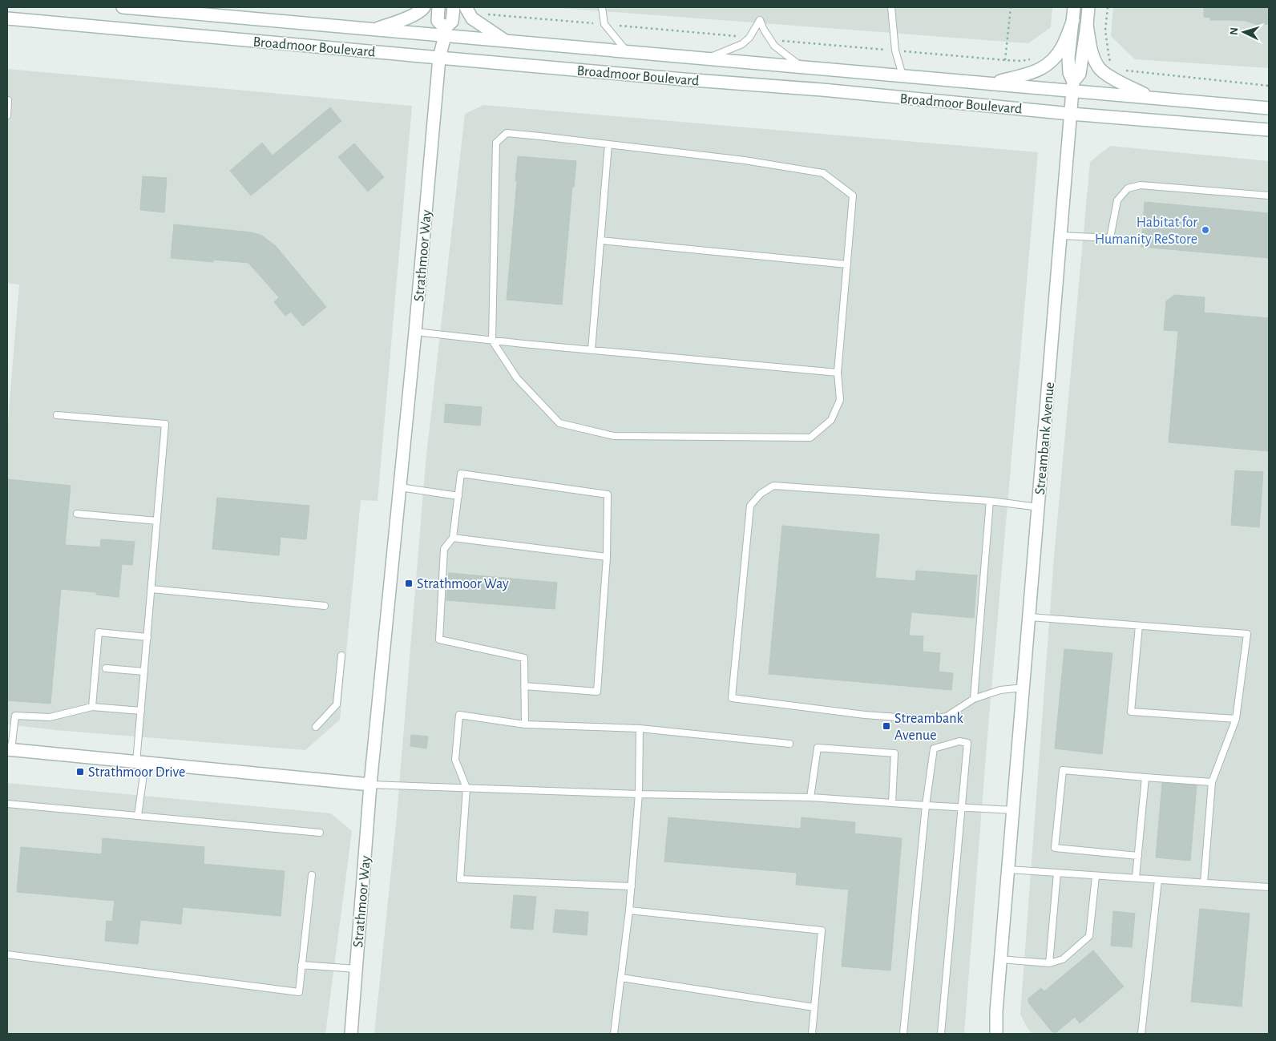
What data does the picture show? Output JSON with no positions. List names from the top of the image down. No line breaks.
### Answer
{"streets":{"main road":["Broadmoor Boulevard","Strathmoor Way","Streambank Avenue"]},"crossings":[["Broadmoor Boulevard","Strathmoor Way"],["Broadmoor Boulevard","Streambank Avenue"]],"places":{"other":["Habitat for Humanity ReStore"],"transit":["Strathmoor Way","Streambank Avenue","Strathmoor Drive"]},"north":"left"}
